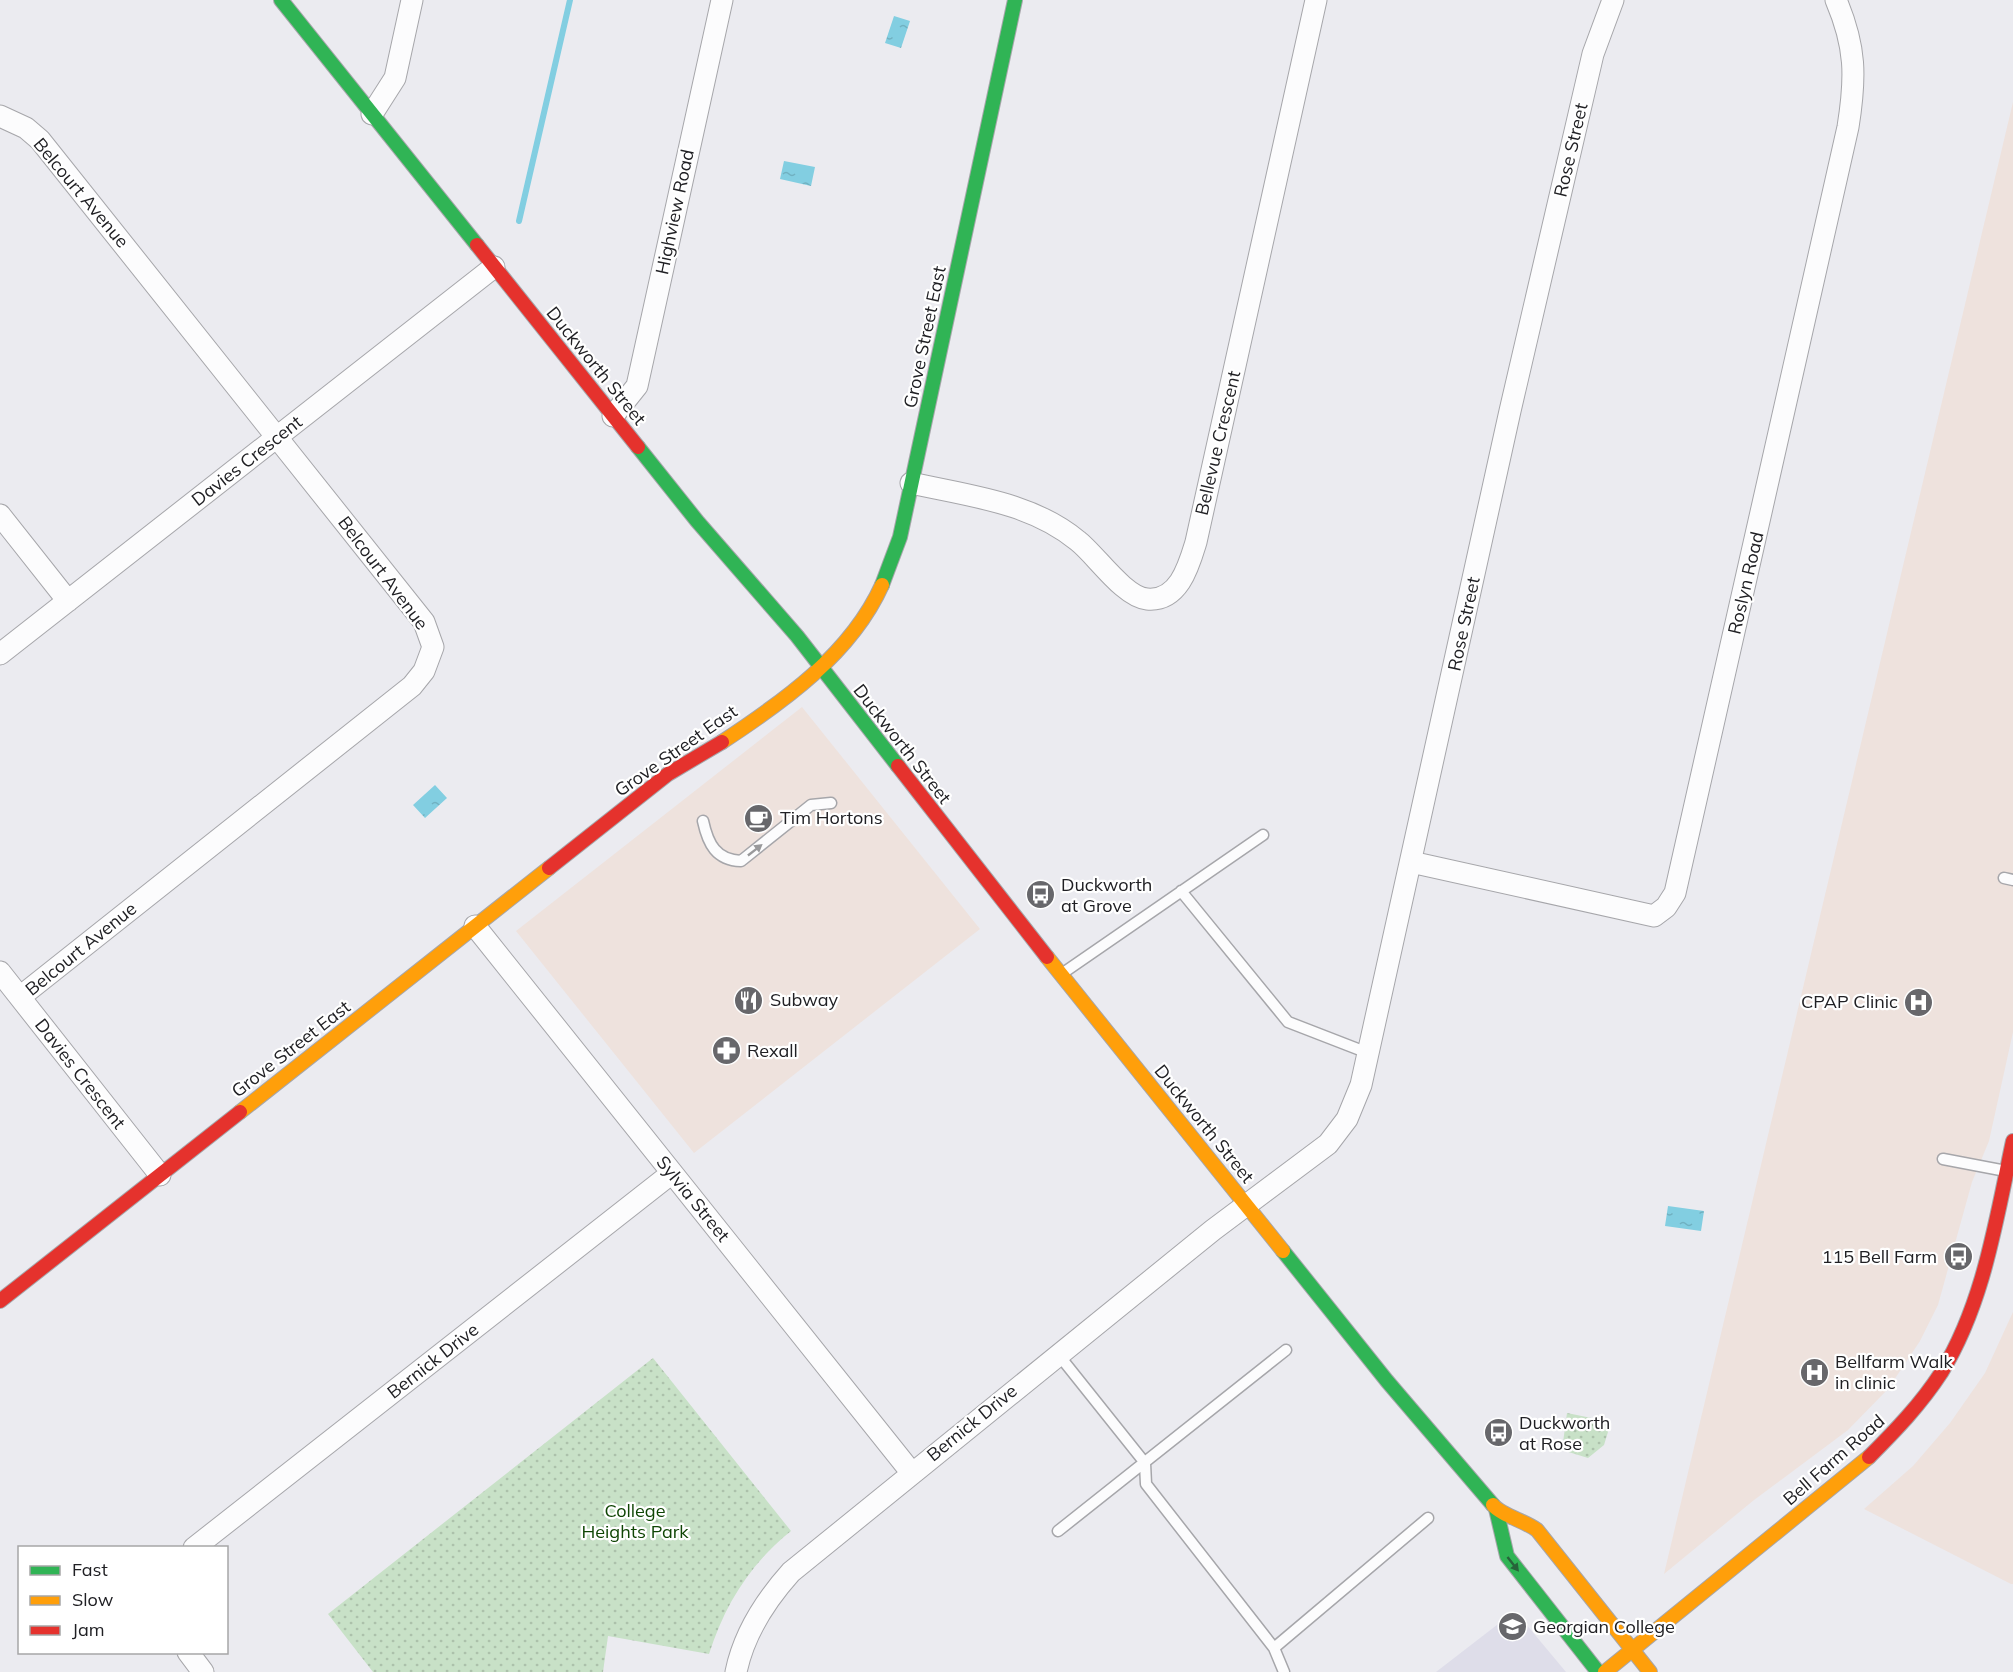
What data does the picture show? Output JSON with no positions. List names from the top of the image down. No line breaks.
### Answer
{"streets":{"street":["Rose Street","Belcourt Avenue","Highview Road","Grove Street East","Duckworth Street","Bellevue Crescent","Davies Crescent","Roslyn Road","Sylvia Street","Bernick Drive","Bell Farm Road"]},"crossings":[["Rose Street","Duckworth Street"],["Rose Street","Roslyn Road"],["Rose Street","Bernick Drive"],["Belcourt Avenue","Davies Crescent"],["Highview Road","Duckworth Street"],["Grove Street East","Duckworth Street"],["Grove Street East","Bellevue Crescent"],["Grove Street East","Davies Crescent"],["Grove Street East","Sylvia Street"],["Duckworth Street","Davies Crescent"],["Duckworth Street","Bernick Drive"],["Duckworth Street","Bell Farm Road"],["Sylvia Street","Bernick Drive"]],"parks":["College Heights Park"],"places":{"cafe":["Tim Hortons"],"bus stop":["Duckworth at Grove","115 Bell Farm","Duckworth at Rose"],"restaurant":["Subway"],"hospital":["CPAP Clinic","Bellfarm Walk in clinic"],"pharmacy":["Rexall"],"school or university":["Georgian College"]},"legend":["Fast","Slow","Jam"]}
